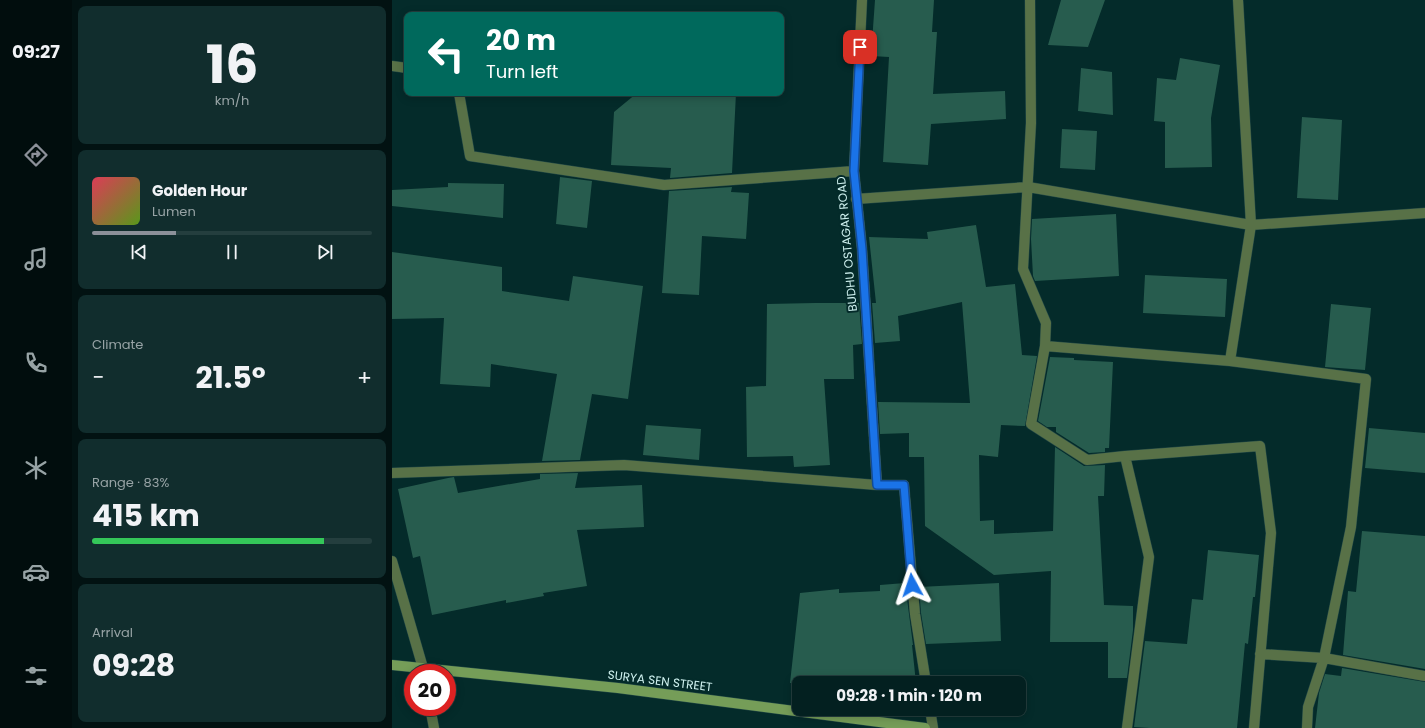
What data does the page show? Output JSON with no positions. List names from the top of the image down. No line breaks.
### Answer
{"streets":{"main road":["SURYA SEN STREET"],"street":["BUDHU OSTAGAR ROAD"]},"page":{"tabs":"09:27","tile":[["16","km/h"],"Climate",["Range · 83%","415 km"],["Arrival","09:28"]],"turn":["20 m","Turn left"],"song":["Golden Hour","Lumen"],"heat":["−","21.5°","+"],"limit":"20","trip":"09:28 · 1 min · 120 m"}}
